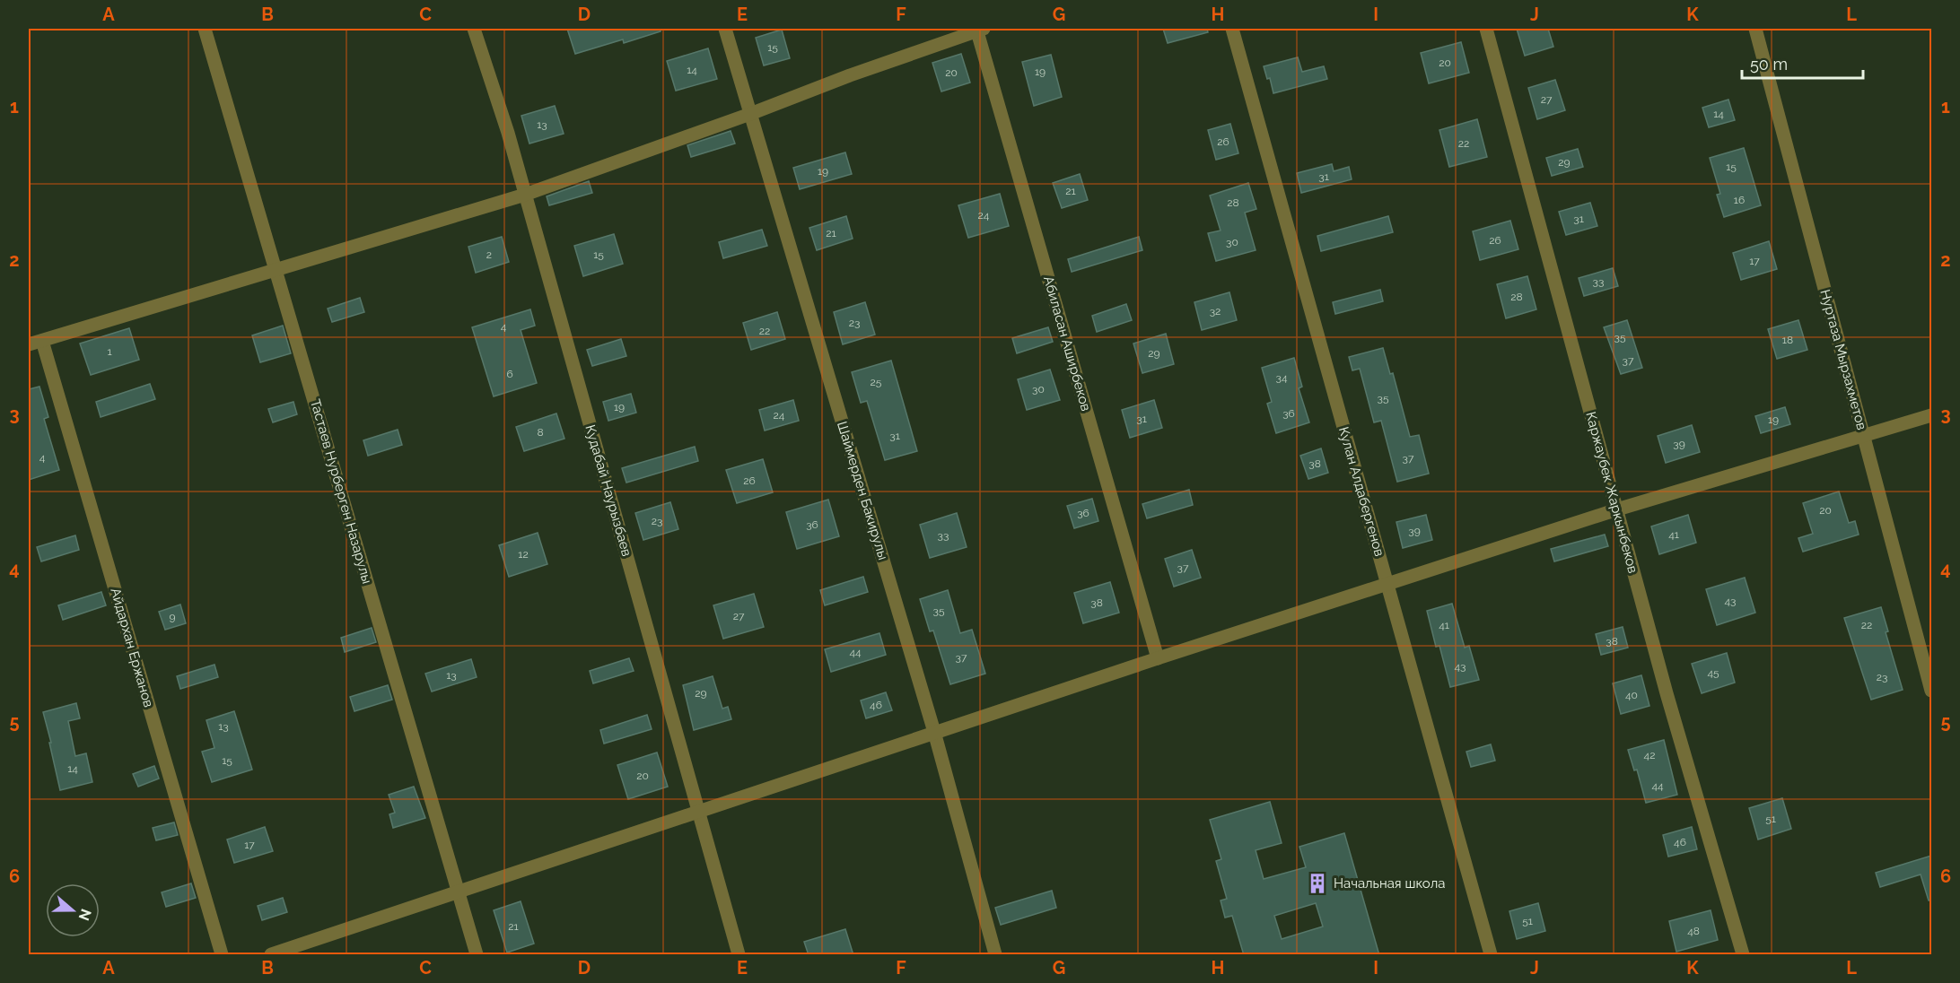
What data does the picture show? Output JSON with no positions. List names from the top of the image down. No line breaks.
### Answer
{"streets":{"street":["Абиласан Аширбеков","Нуртаза Мырзахметов","Кудабай Наурызбаев","Шаймерден Бакирулы","Тастаев Нурберген Назарулы","Кулан Алдабергенов","Каржаубек Жаркынбеков","Айдархан Ержанов"]},"places":{"building":["Начальная школа"]},"house_numbers":["15","20","14","19","20","27","14","13","26","22","29","15","19","31","21","16","28","24","31","21","26","30","2","15","17","33","28","32","23","4","22","35","18","1","29","37","6","34","25","30","35","19","36","24","31","19","8","31","39","4","37","38","26","20","36","23","36","39","41","33","12","37","43","38","35","27","9","41","22","38","44","37","43","45","13","23","29","40","46","13","42","15","14","20","44","51","46","17","51","21","48"],"scale_bar":"50 m","north":"right","grid":{"columns":["A","B","C","D","E","F","G","H","I","J","K","L"],"rows":["1","2","3","4","5","6"]}}
